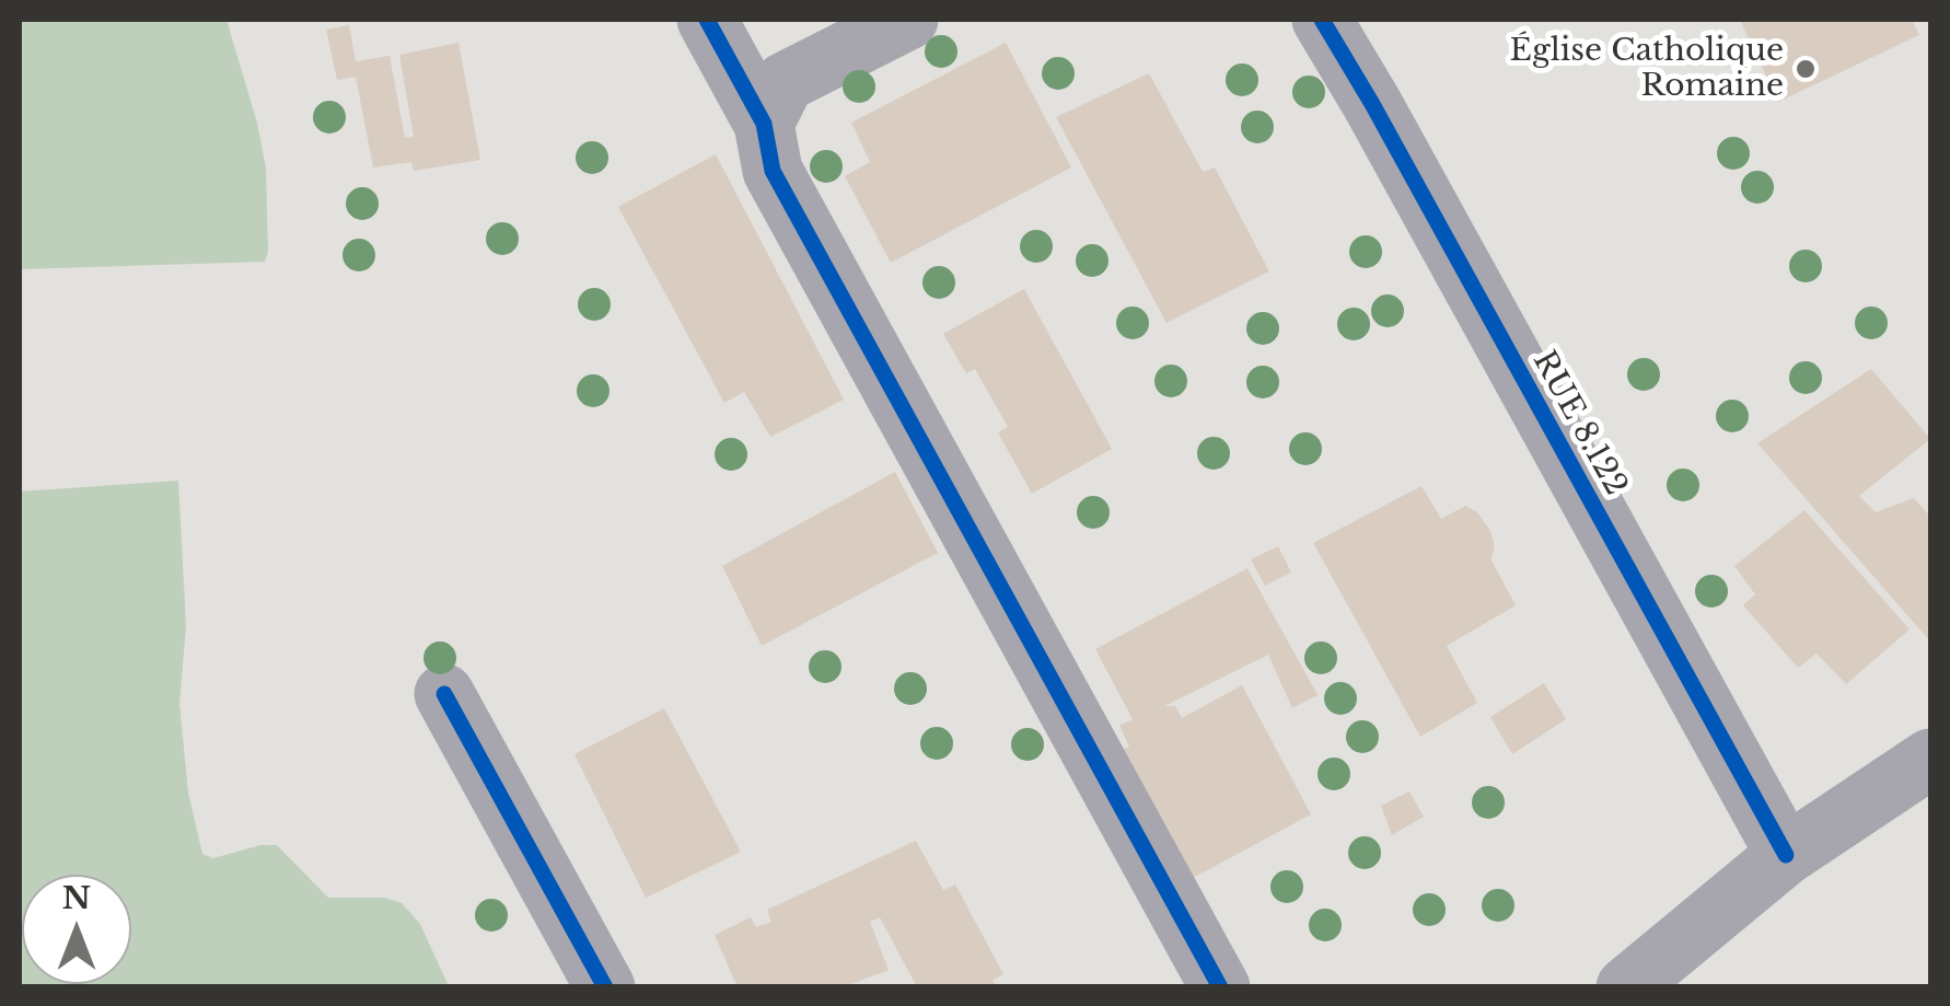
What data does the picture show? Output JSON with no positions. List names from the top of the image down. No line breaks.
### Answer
{"streets":{"street":["RUE 8.122"]},"places":["Église Catholique Romaine"],"north":"top"}
